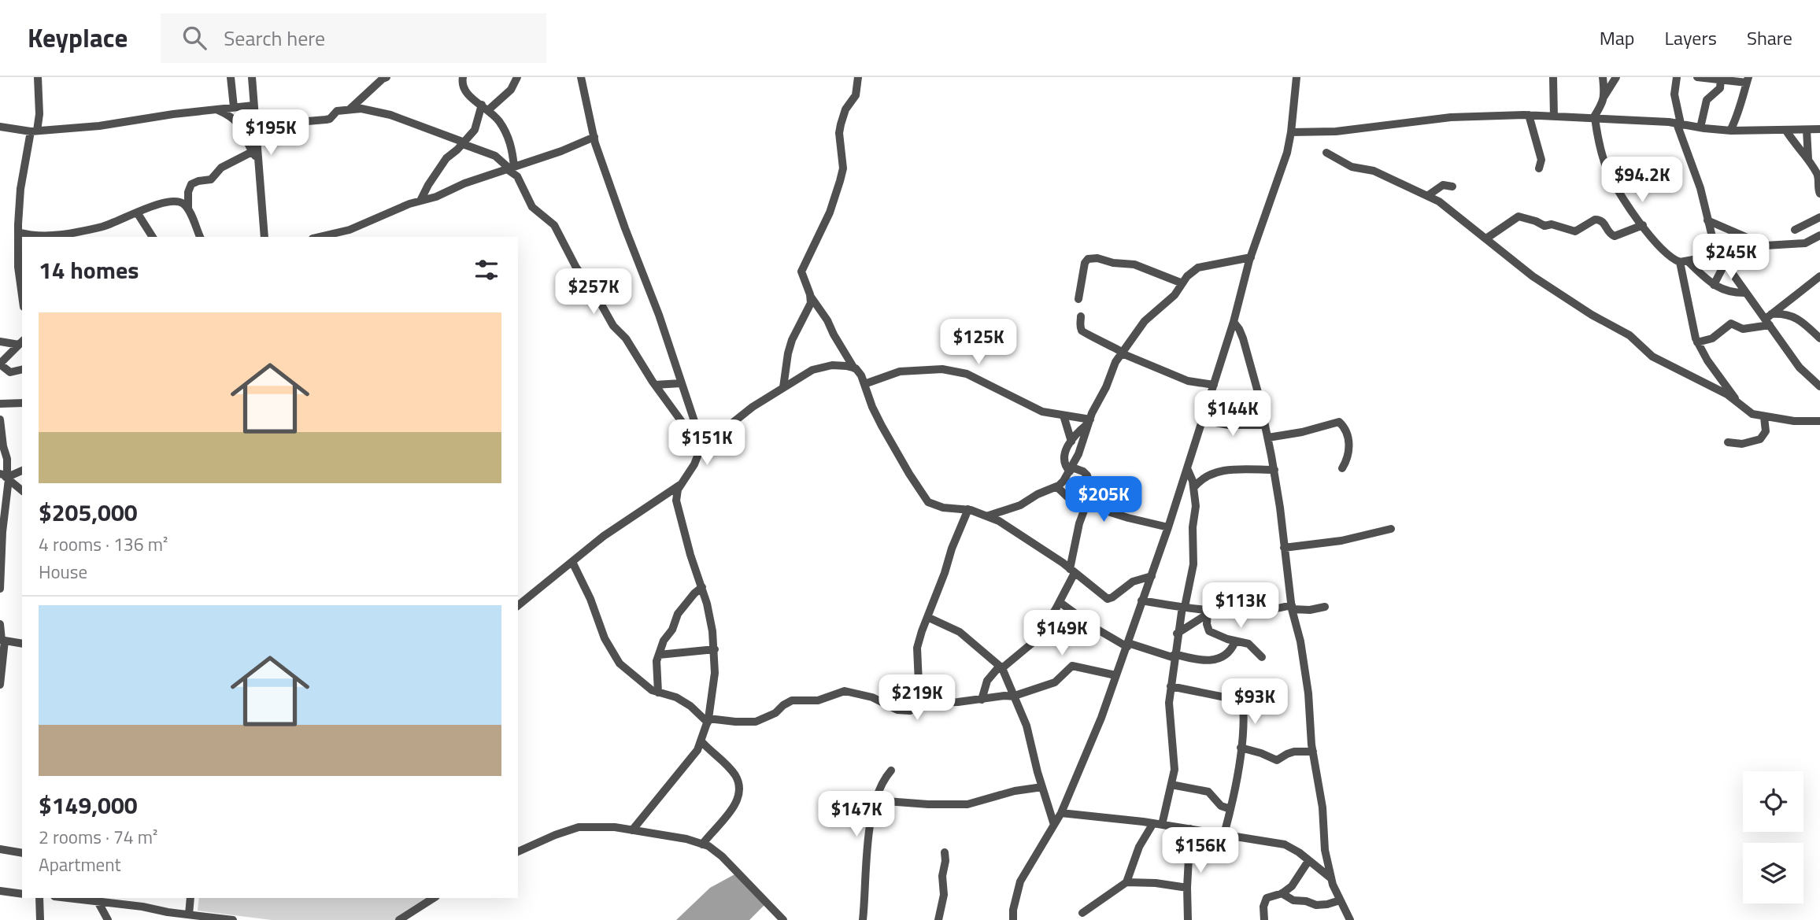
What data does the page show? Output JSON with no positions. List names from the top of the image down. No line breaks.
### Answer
{"page":{"header":"Keyplace","search":"Search here","nav":["Map","Layers","Share"],"price":["$195K","$94.2K","$245K","$257K","$125K","$144K","$151K","$205K","$113K","$149K","$219K","$93K","$147K","$156K"],"heading":"14 homes","list":[{"name":"$205,000","note":"4 rooms · 136 m² · House"},{"name":"$149,000","note":"2 rooms · 74 m² · Apartment"}]}}
